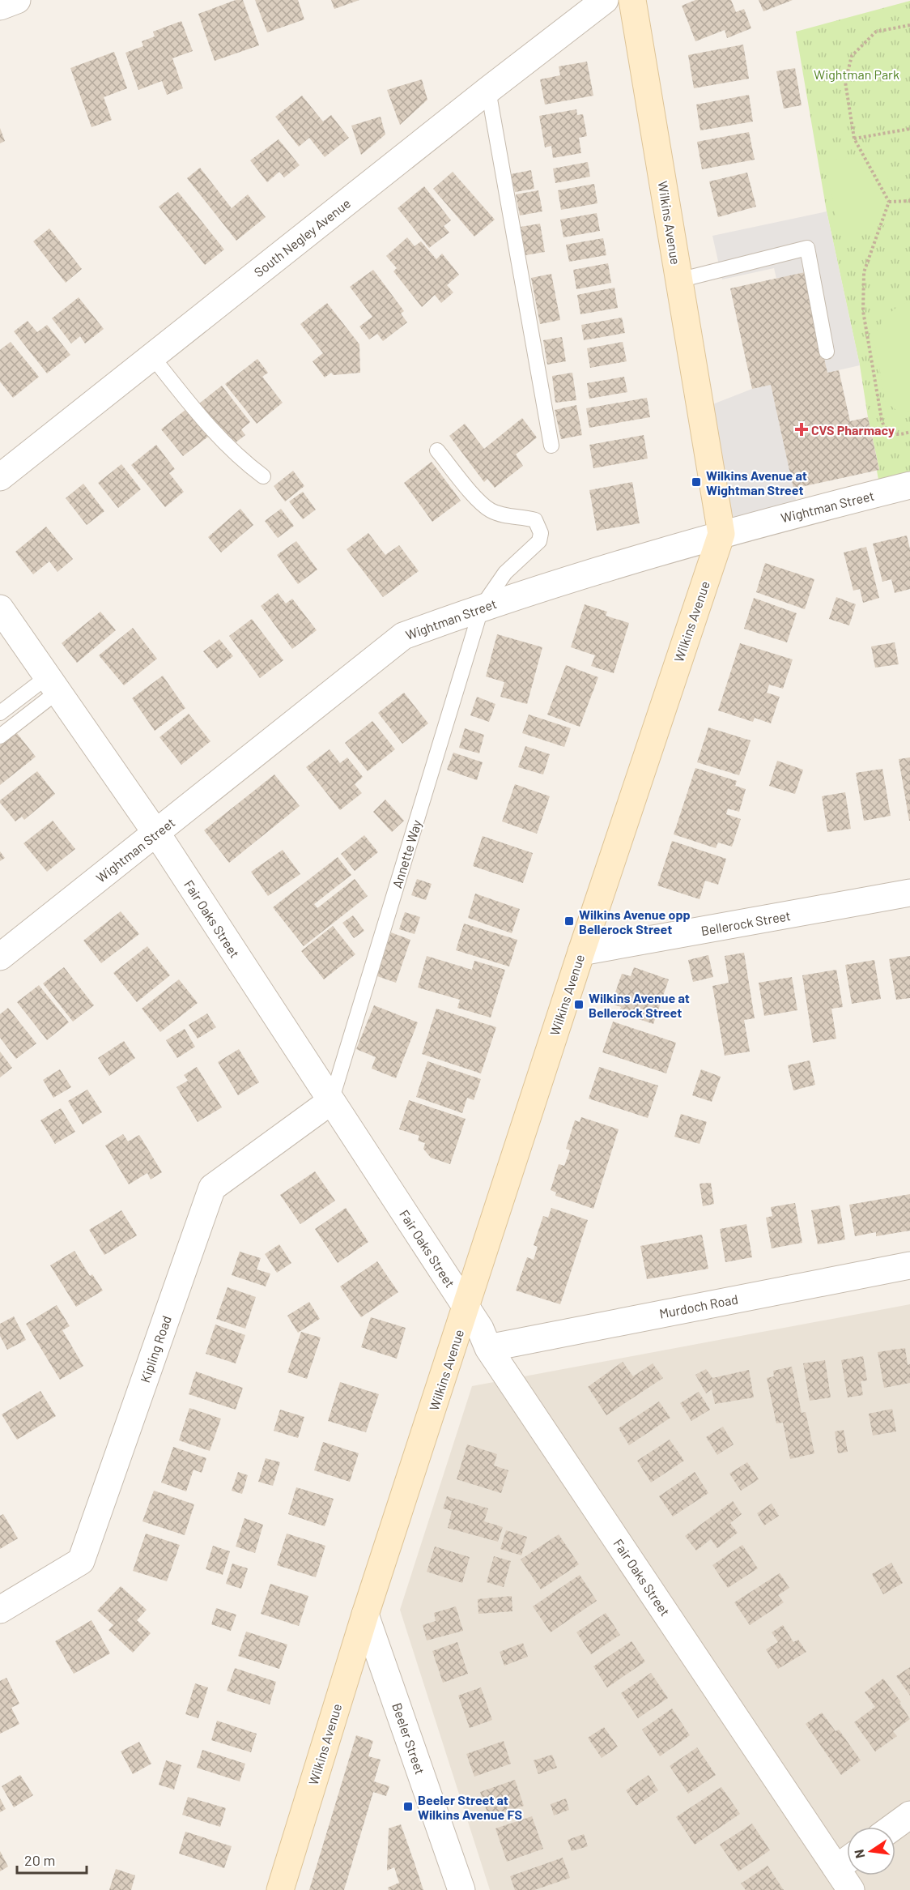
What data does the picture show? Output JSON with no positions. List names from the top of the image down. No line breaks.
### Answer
{"streets":{"main road":["Wilkins Avenue"],"street":["South Negley Avenue","Wightman Street","Fair Oaks Street","Bellerock Street","Murdoch Road","Kipling Road","Beeler Street"],"lane":["Annette Way"]},"crossings":[["Wilkins Avenue","Wightman Street"],["Wilkins Avenue","Fair Oaks Street"],["Wilkins Avenue","Bellerock Street"],["Wilkins Avenue","Beeler Street"],["Wightman Street","Annette Way"],["Wightman Street","Fair Oaks Street"],["Annette Way","Fair Oaks Street"],["Annette Way","Kipling Road"],["Fair Oaks Street","Murdoch Road"],["Fair Oaks Street","Kipling Road"]],"parks":["Wightman Park"],"places":{"health":["CVS Pharmacy"],"transit":["Wilkins Avenue at Wightman Street","Wilkins Avenue opp Bellerock Street","Wilkins Avenue at Bellerock Street","Beeler Street at Wilkins Avenue FS"]},"scale_bar":"20 m","north":"left"}
